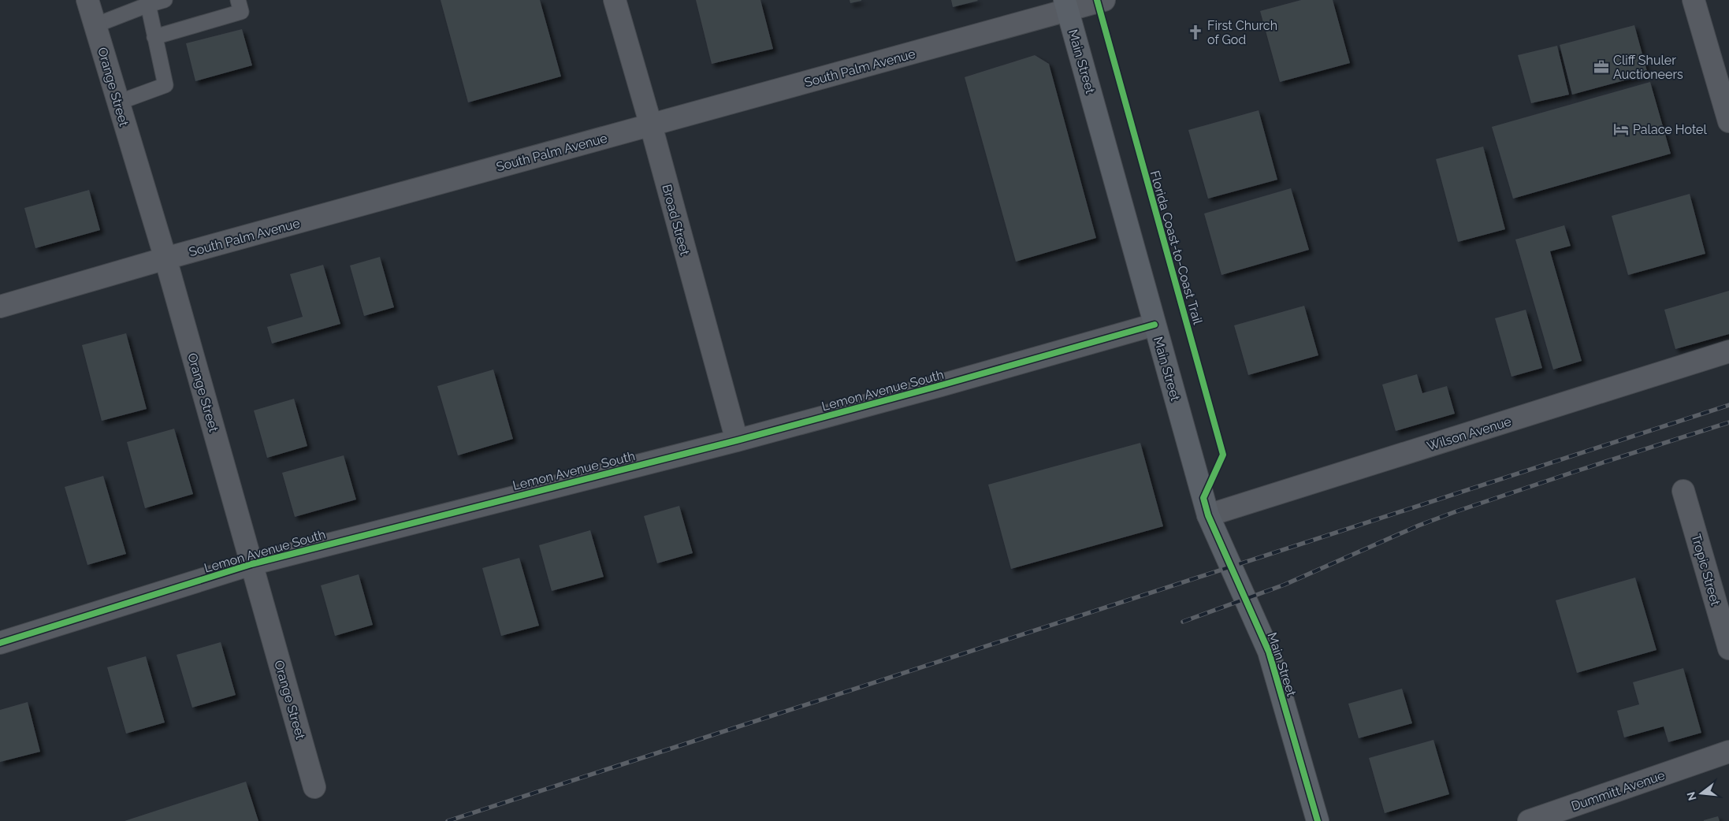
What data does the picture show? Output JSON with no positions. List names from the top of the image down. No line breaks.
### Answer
{"streets":{"street":["Main Street","South Palm Avenue","Orange Street","Broad Street","Lemon Avenue South","Wilson Avenue","Tropic Street","Dummitt Avenue"],"cycle path":["Florida Coast-to-Coast Trail"]},"crossings":[["Main Street","South Palm Avenue"],["Main Street","Lemon Avenue South"],["Main Street","Wilson Avenue"],["South Palm Avenue","Orange Street"],["South Palm Avenue","Broad Street"],["Orange Street","Lemon Avenue South"],["Broad Street","Lemon Avenue South"]],"places":{"church":["First Church of God"],"office":["Cliff Shuler Auctioneers"],"hotel":["Palace Hotel"]},"north":"left"}
